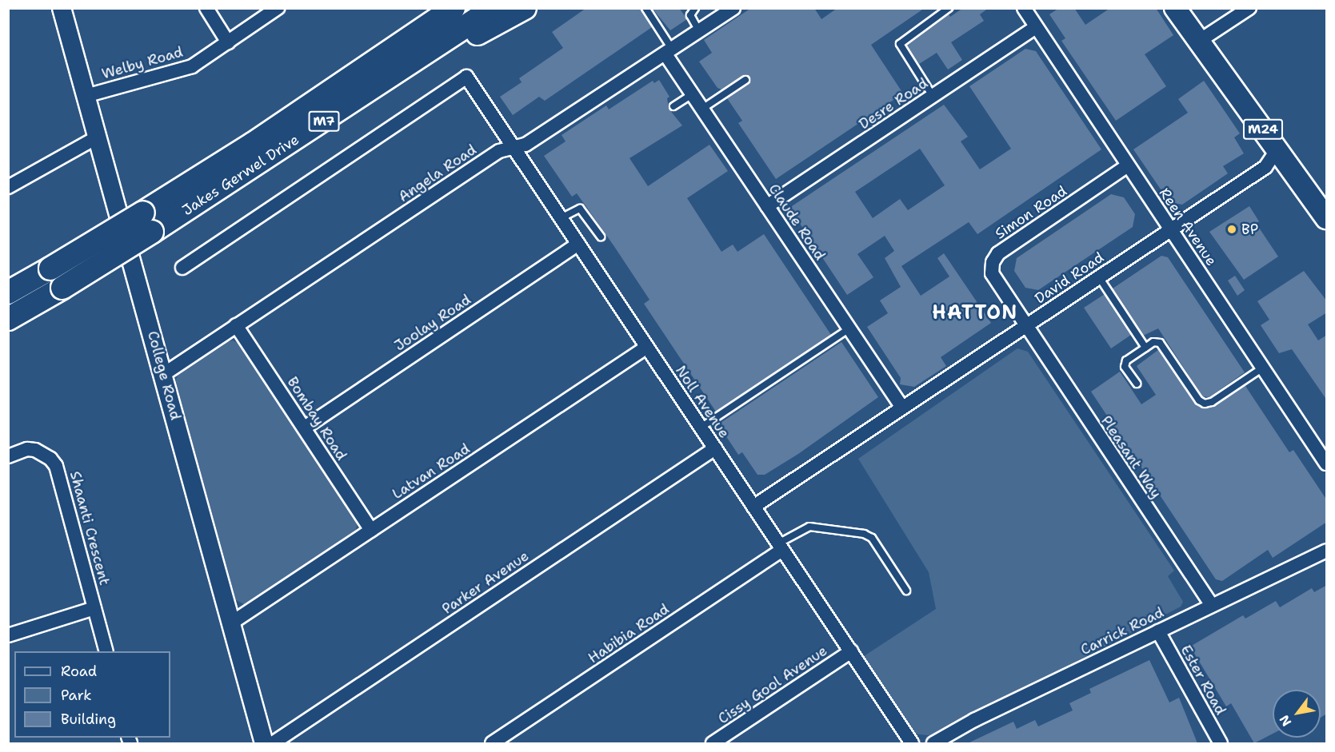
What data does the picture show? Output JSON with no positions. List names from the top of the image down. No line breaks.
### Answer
{"streets":{"highway":["M7","Jakes Gerwel Drive"],"main road":["M24"],"street":["Welby Road","Desre Road","Angela Road","Simon Road","Claude Road","Reen Avenue","David Road","Joolay Road","College Road","Noll Avenue","Bombay Road","Pleasant Way","Latvan Road","Shaanti Crescent","Parker Avenue","Carrick Road","Habibia Road","Ester Road","Cissy Gool Avenue"]},"crossings":[["Welby Road","College Road"],["Desre Road","Claude Road"],["Desre Road","Reen Avenue"],["M24","David Road"],["Angela Road","Claude Road"],["Angela Road","College Road"],["Angela Road","Noll Avenue"],["Angela Road","Bombay Road"],["Simon Road","Reen Avenue"],["Simon Road","David Road"],["Simon Road","Pleasant Way"],["Claude Road","David Road"],["Reen Avenue","David Road"],["David Road","Noll Avenue"],["David Road","Pleasant Way"],["Joolay Road","Noll Avenue"],["Joolay Road","Bombay Road"],["College Road","Latvan Road"],["Noll Avenue","Latvan Road"],["Noll Avenue","Parker Avenue"],["Noll Avenue","Habibia Road"],["Noll Avenue","Cissy Gool Avenue"],["Bombay Road","Latvan Road"],["Pleasant Way","Carrick Road"],["Carrick Road","Ester Road"]],"districts":["HATTON"],"places":["BP"],"legend":["Road","Park","Building"],"north":"bottom left"}
